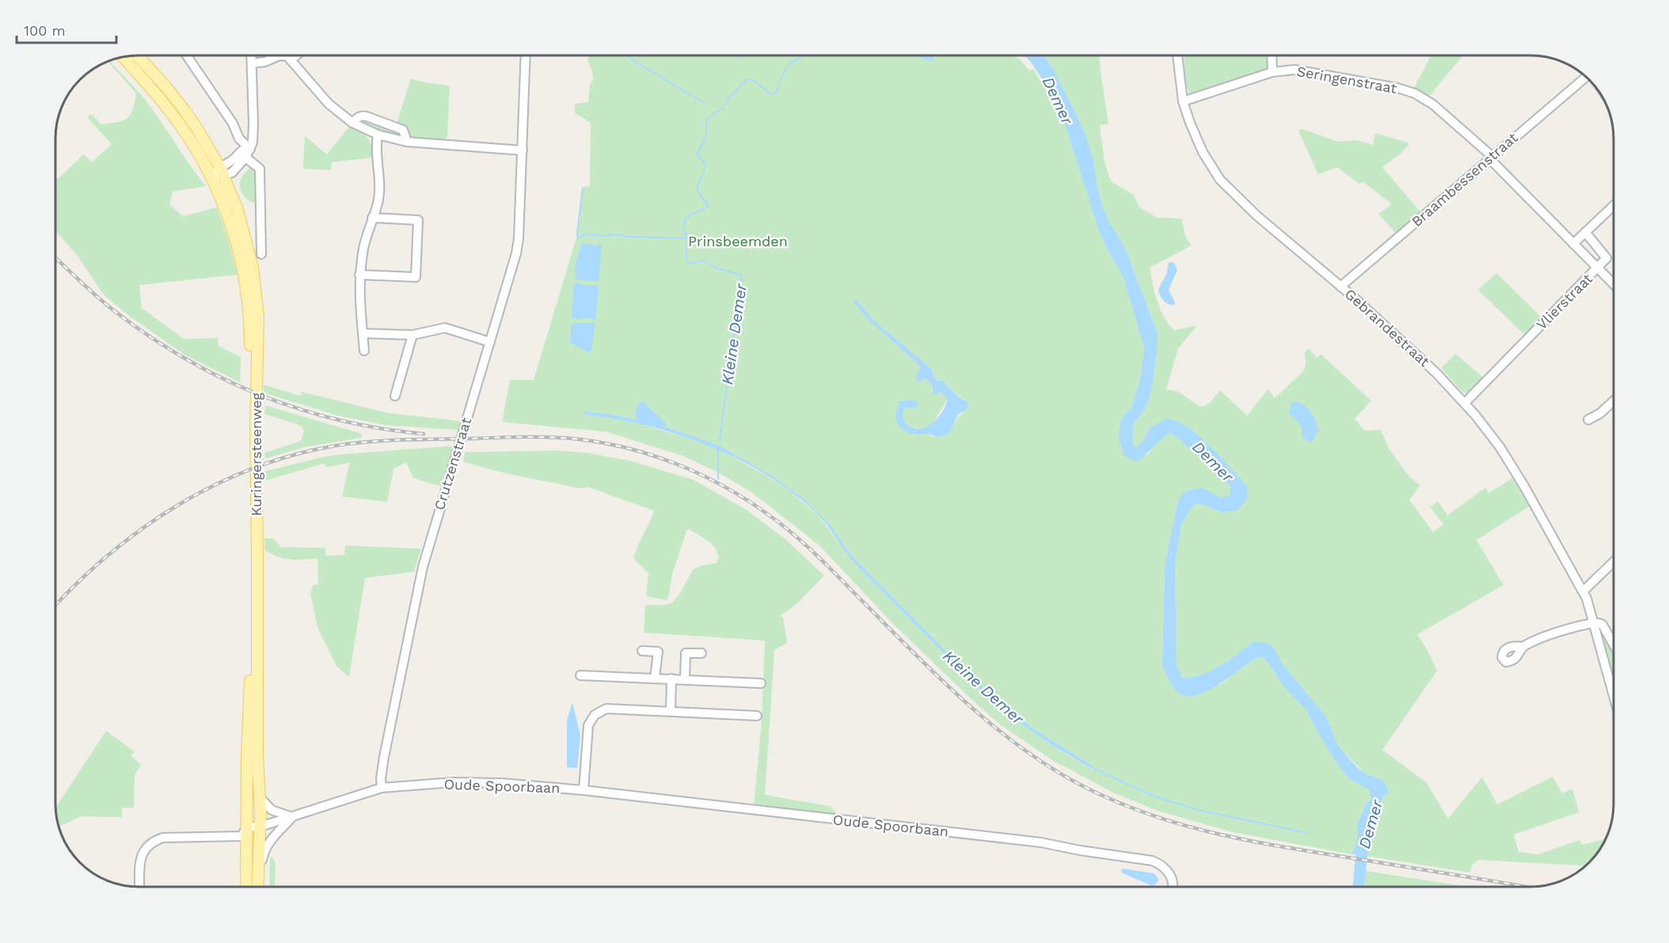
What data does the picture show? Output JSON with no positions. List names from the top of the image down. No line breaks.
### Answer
{"streets":{"main road":["Kuringersteenweg"],"street":["Seringenstraat","Braambessenstraat","Vlierstraat","Gebrandestraat","Crutzenstraat","Oude Spoorbaan"]},"crossings":[["Seringenstraat","Braambessenstraat"],["Seringenstraat","Vlierstraat"],["Seringenstraat","Gebrandestraat"],["Braambessenstraat","Vlierstraat"],["Braambessenstraat","Gebrandestraat"],["Vlierstraat","Gebrandestraat"],["Crutzenstraat","Oude Spoorbaan"]],"water":["Demer","Kleine Demer"],"parks":["Prinsbeemden"],"scale_bar":"100 m"}
